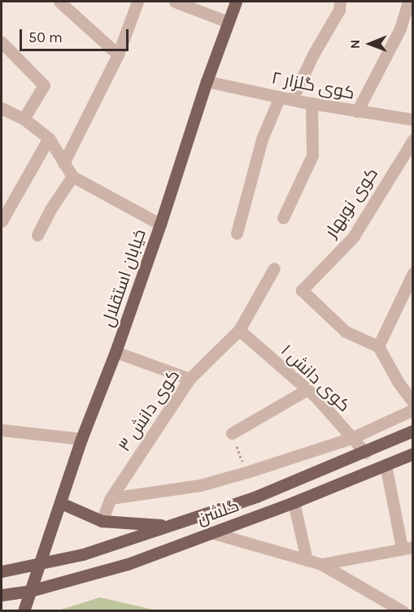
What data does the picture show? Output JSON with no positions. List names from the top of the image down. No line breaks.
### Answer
{"streets":{"main road":["خیابان استقلال","گلشن"],"street":["کوی گلزار ۲","کوی نوبهار","کوی دانش ۱","کوی دانش ۳"]},"crossings":[["کوی گلزار ۲","خیابان استقلال"],["خیابان استقلال","گلشن"],["کوی دانش ۱","کوی دانش ۳"],["کوی دانش ۱","گلشن"]],"scale_bar":"50 m","north":"left"}
